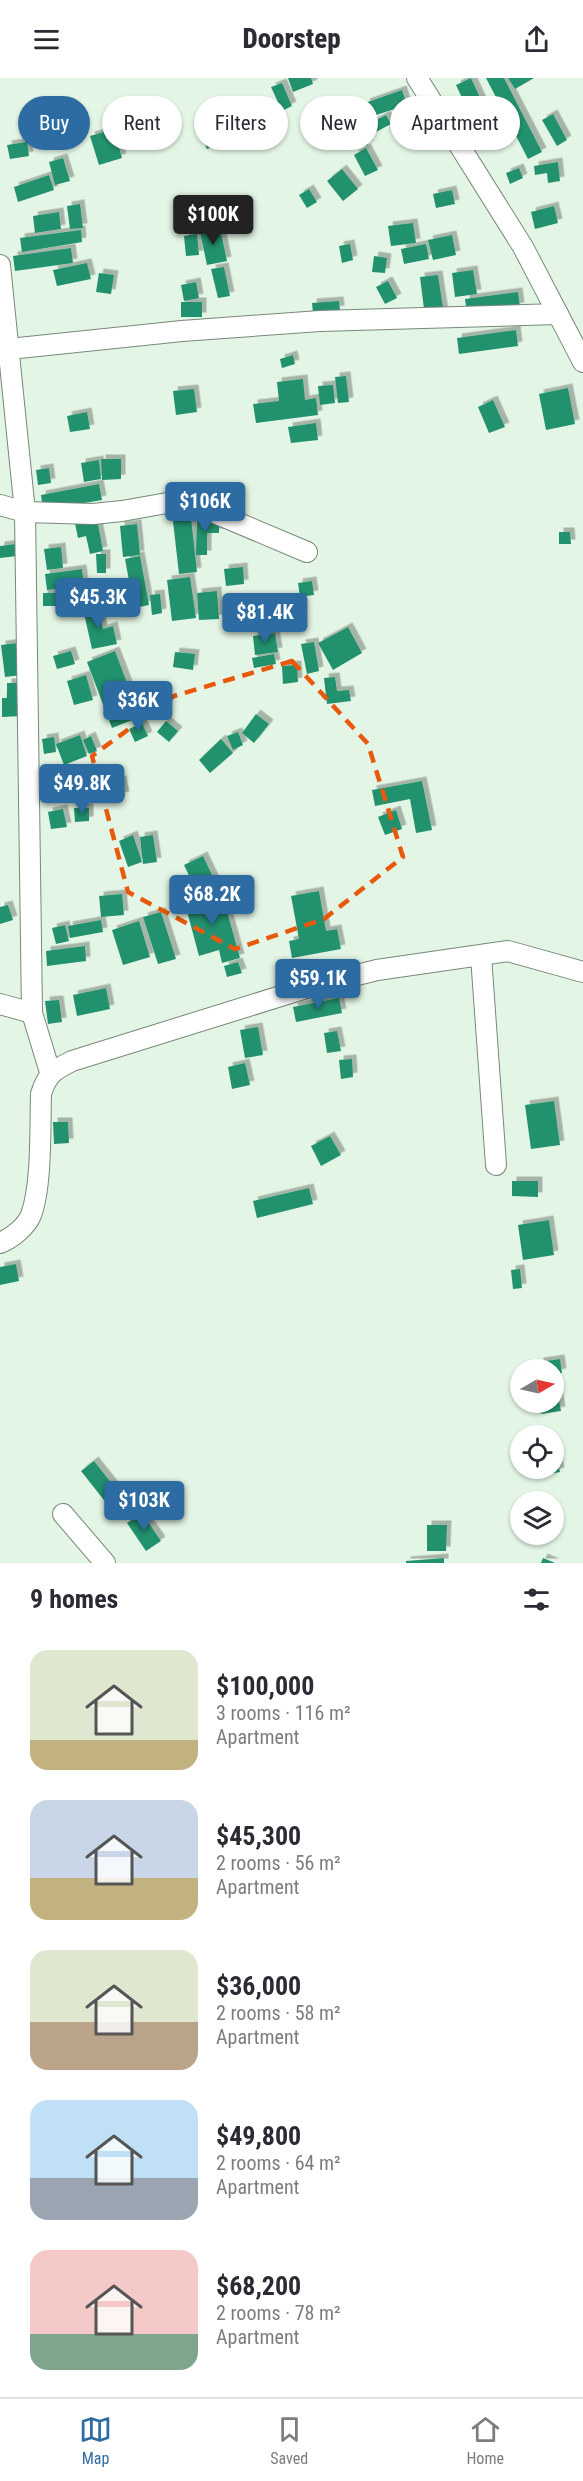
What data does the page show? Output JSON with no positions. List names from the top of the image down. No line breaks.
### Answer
{"north":"right","page":{"header":"Doorstep","chip":["Buy","Rent","Filters","New","Apartment"],"price":["$100K","$106K","$45.3K","$81.4K","$36K","$49.8K","$68.2K","$59.1K","$103K"],"heading":"9 homes","list":[{"name":"$100,000","note":"3 rooms · 116 m² · Apartment"},{"name":"$45,300","note":"2 rooms · 56 m² · Apartment"},{"name":"$36,000","note":"2 rooms · 58 m² · Apartment"},{"name":"$49,800","note":"2 rooms · 64 m² · Apartment"},{"name":"$68,200","note":"2 rooms · 78 m² · Apartment"}],"tabs":["Map","Saved","Home"]}}
